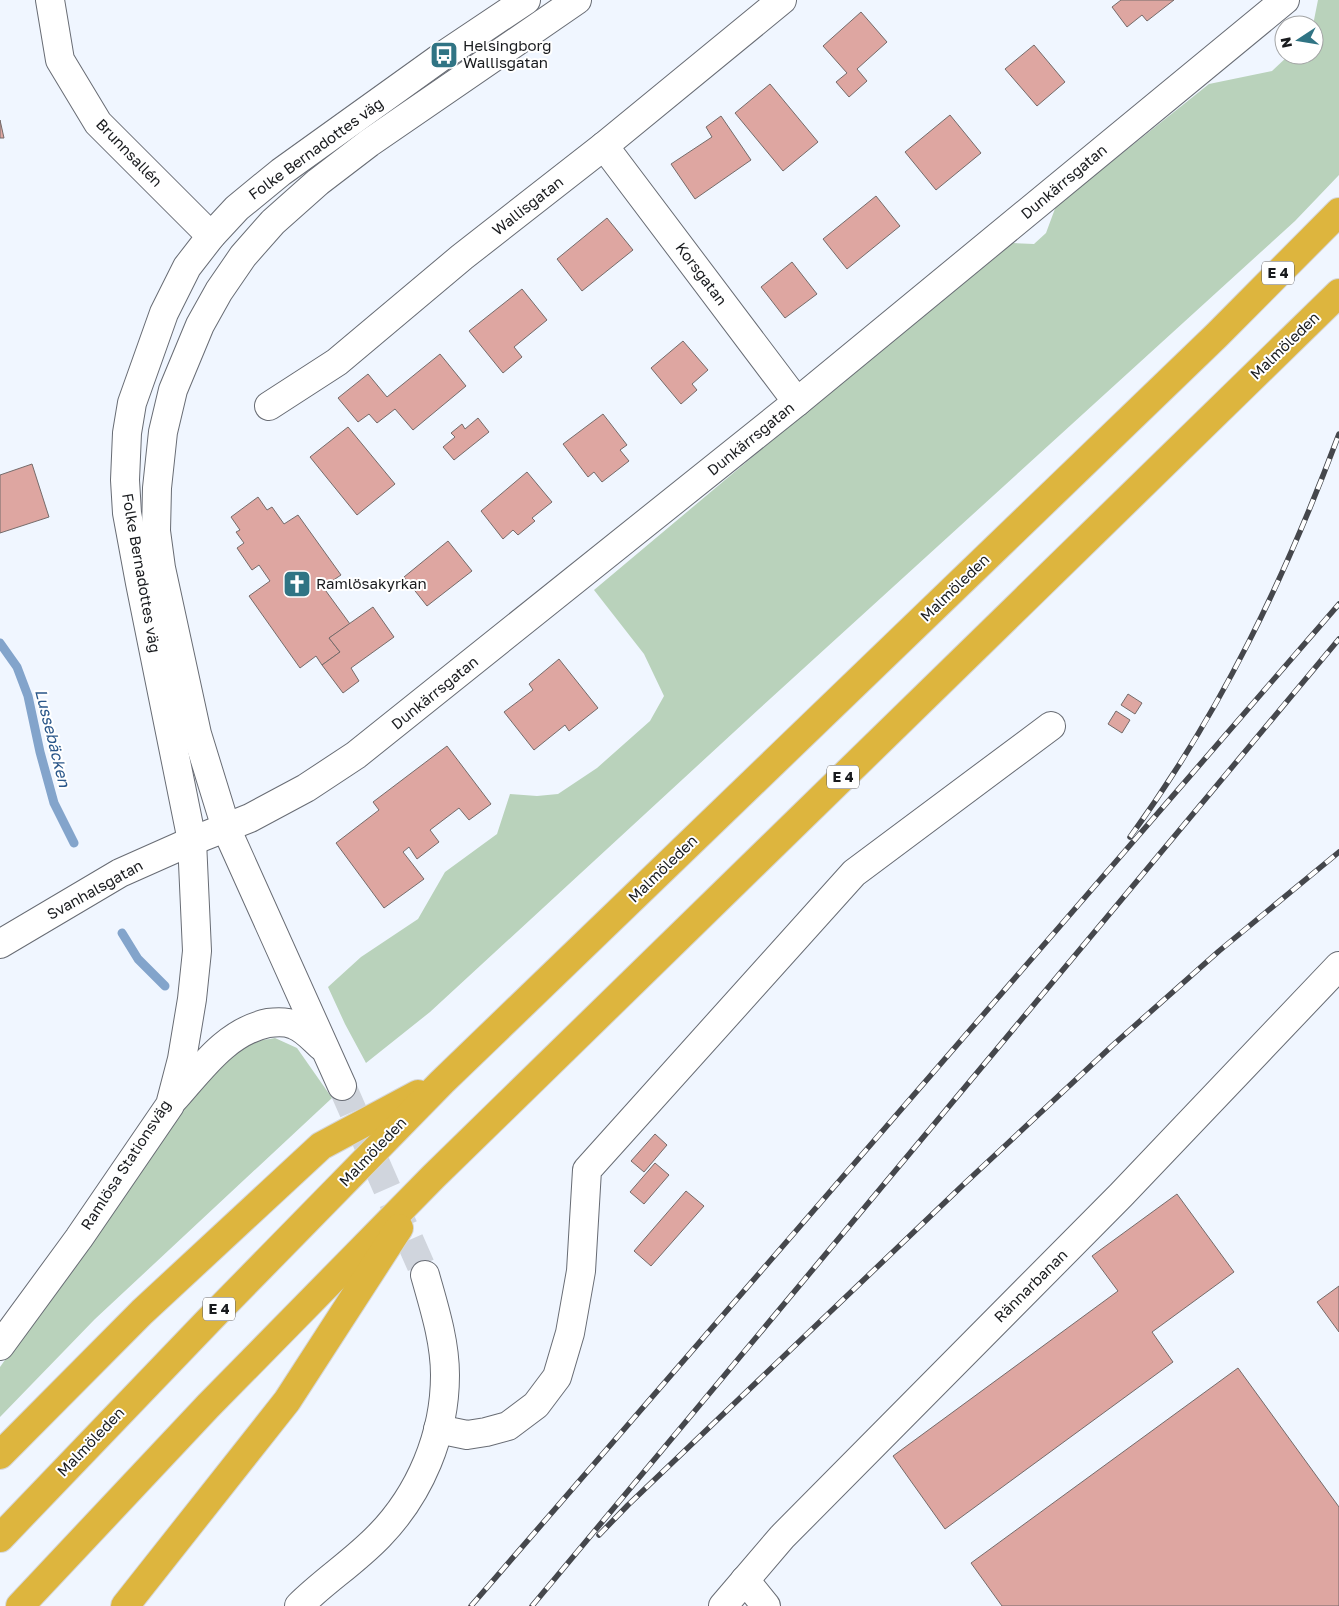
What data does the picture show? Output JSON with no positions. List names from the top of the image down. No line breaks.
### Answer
{"streets":{"highway":["E 4","Malmöleden"],"street":["Folke Bernadottes väg","Brunnsallén","Dunkärrsgatan","Wallisgatan","Korsgatan","Svanhalsgatan","Ramlösa Stationsväg","Rännarbanan"]},"crossings":[["Folke Bernadottes väg","Brunnsallén"],["Folke Bernadottes väg","Dunkärrsgatan"],["Folke Bernadottes väg","Svanhalsgatan"],["Folke Bernadottes väg","Ramlösa Stationsväg"],["Dunkärrsgatan","Korsgatan"],["Dunkärrsgatan","Svanhalsgatan"],["Dunkärrsgatan","Ramlösa Stationsväg"],["Wallisgatan","Korsgatan"],["Svanhalsgatan","Ramlösa Stationsväg"]],"water":["Lussebäcken"],"places":{"bus stop":["Helsingborg Wallisgatan"],"church":["Ramlösakyrkan"]},"north":"left"}
